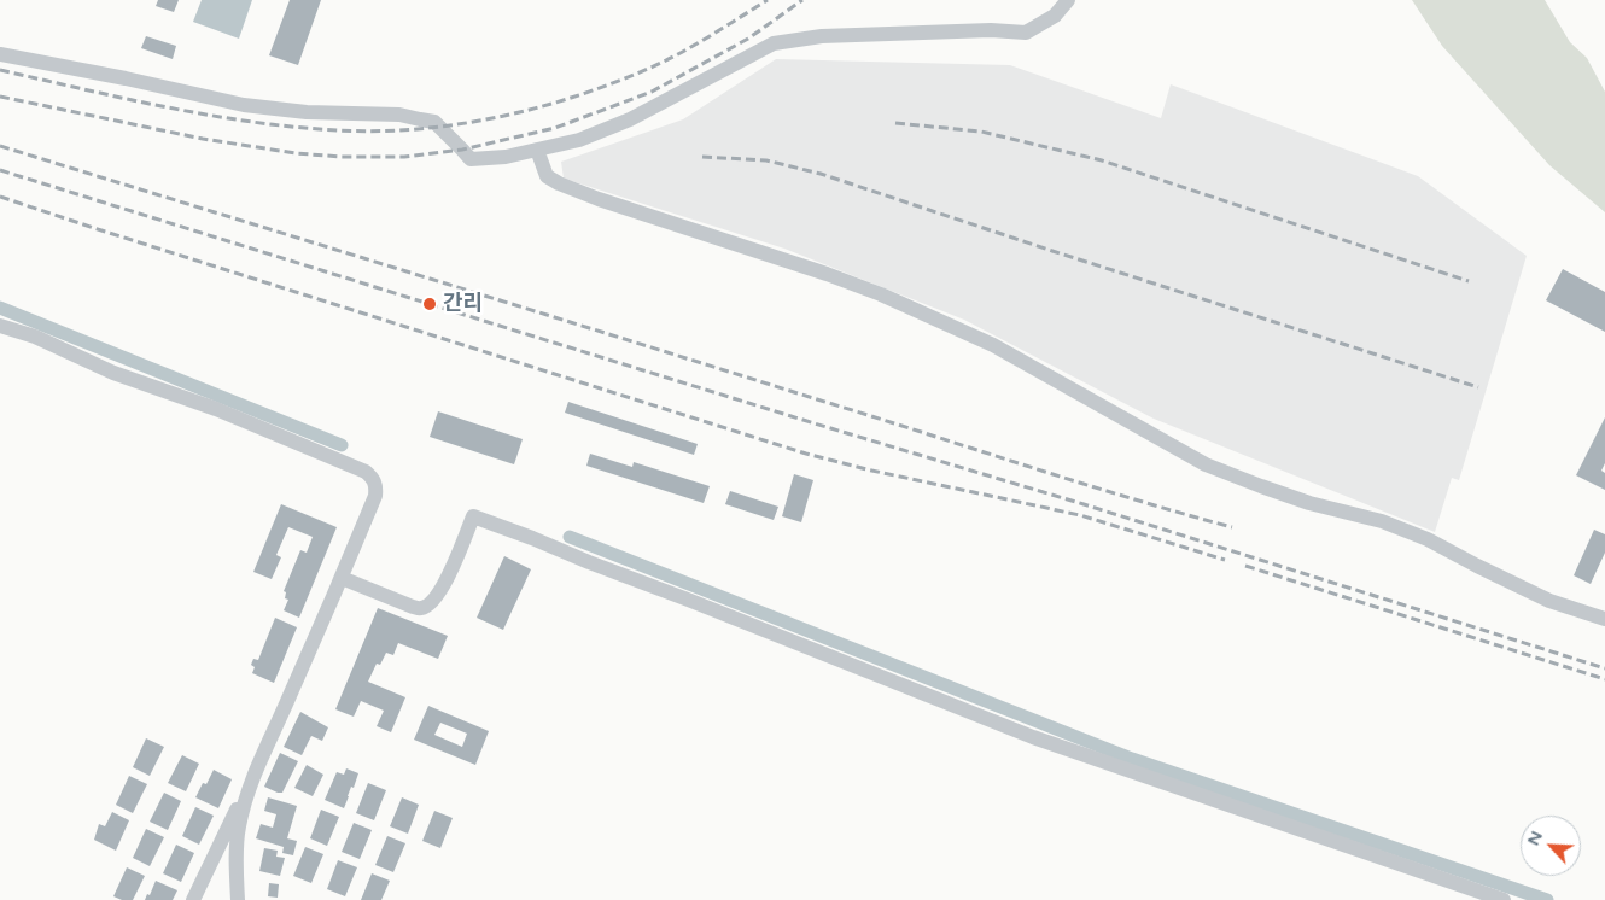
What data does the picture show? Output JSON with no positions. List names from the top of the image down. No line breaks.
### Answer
{"places":["간리"],"north":"top left"}
